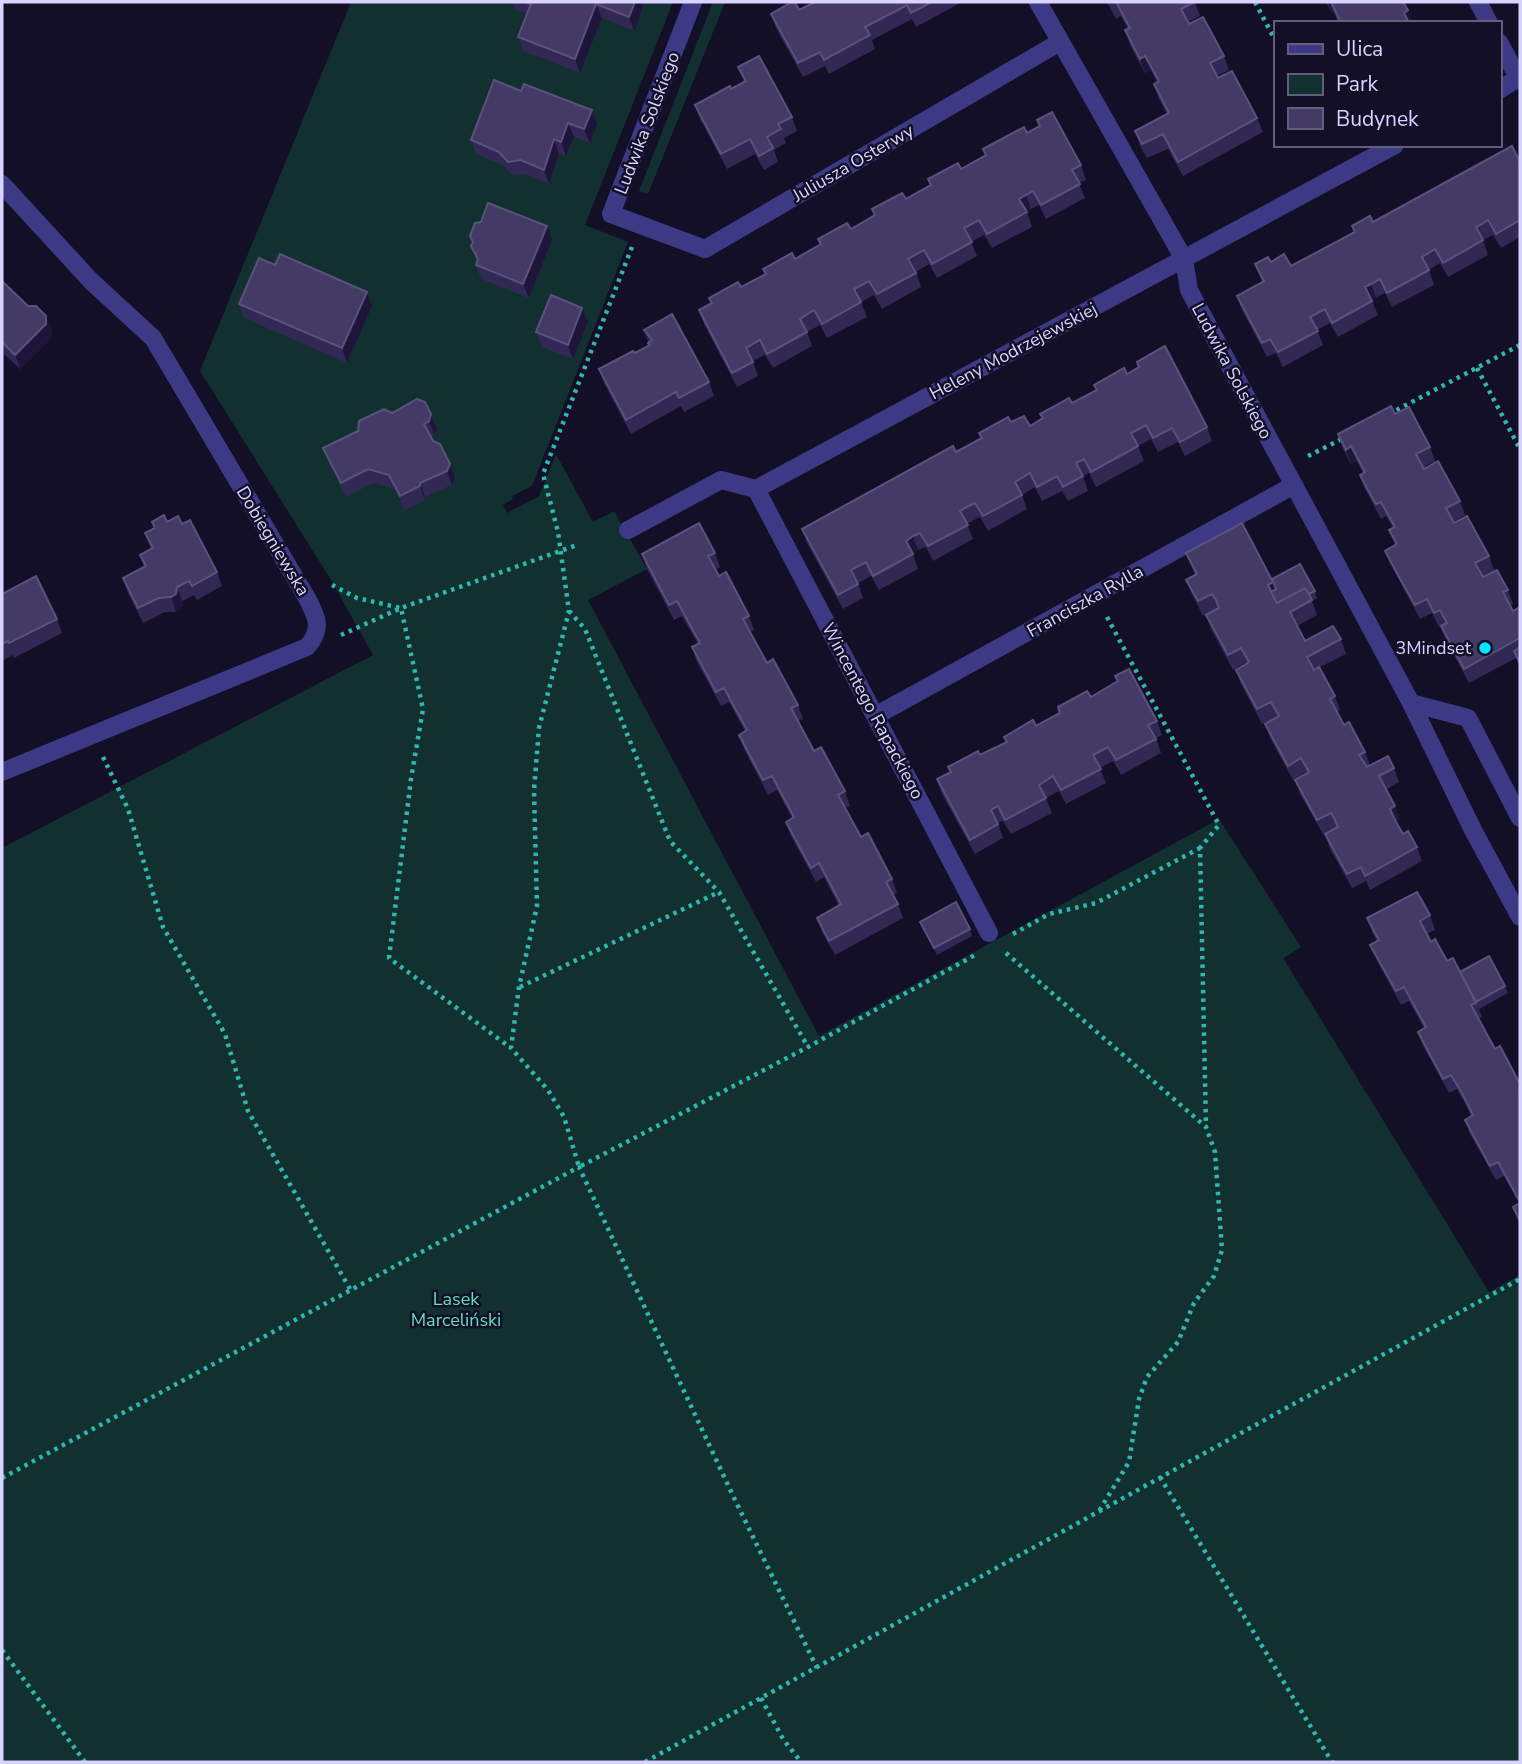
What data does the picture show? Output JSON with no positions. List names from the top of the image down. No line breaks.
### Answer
{"streets":{"street":["Ludwika Solskiego","Juliusza Osterwy","Heleny Modrzejewskiej","Dobiegniewska","Franciszka Rylla","Wincentego Rapackiego"]},"crossings":[["Ludwika Solskiego","Juliusza Osterwy"],["Ludwika Solskiego","Heleny Modrzejewskiej"],["Ludwika Solskiego","Franciszka Rylla"],["Heleny Modrzejewskiej","Wincentego Rapackiego"],["Franciszka Rylla","Wincentego Rapackiego"]],"parks":["Lasek Marceliński"],"places":["3Mindset"],"legend":["Ulica","Park","Budynek"]}
